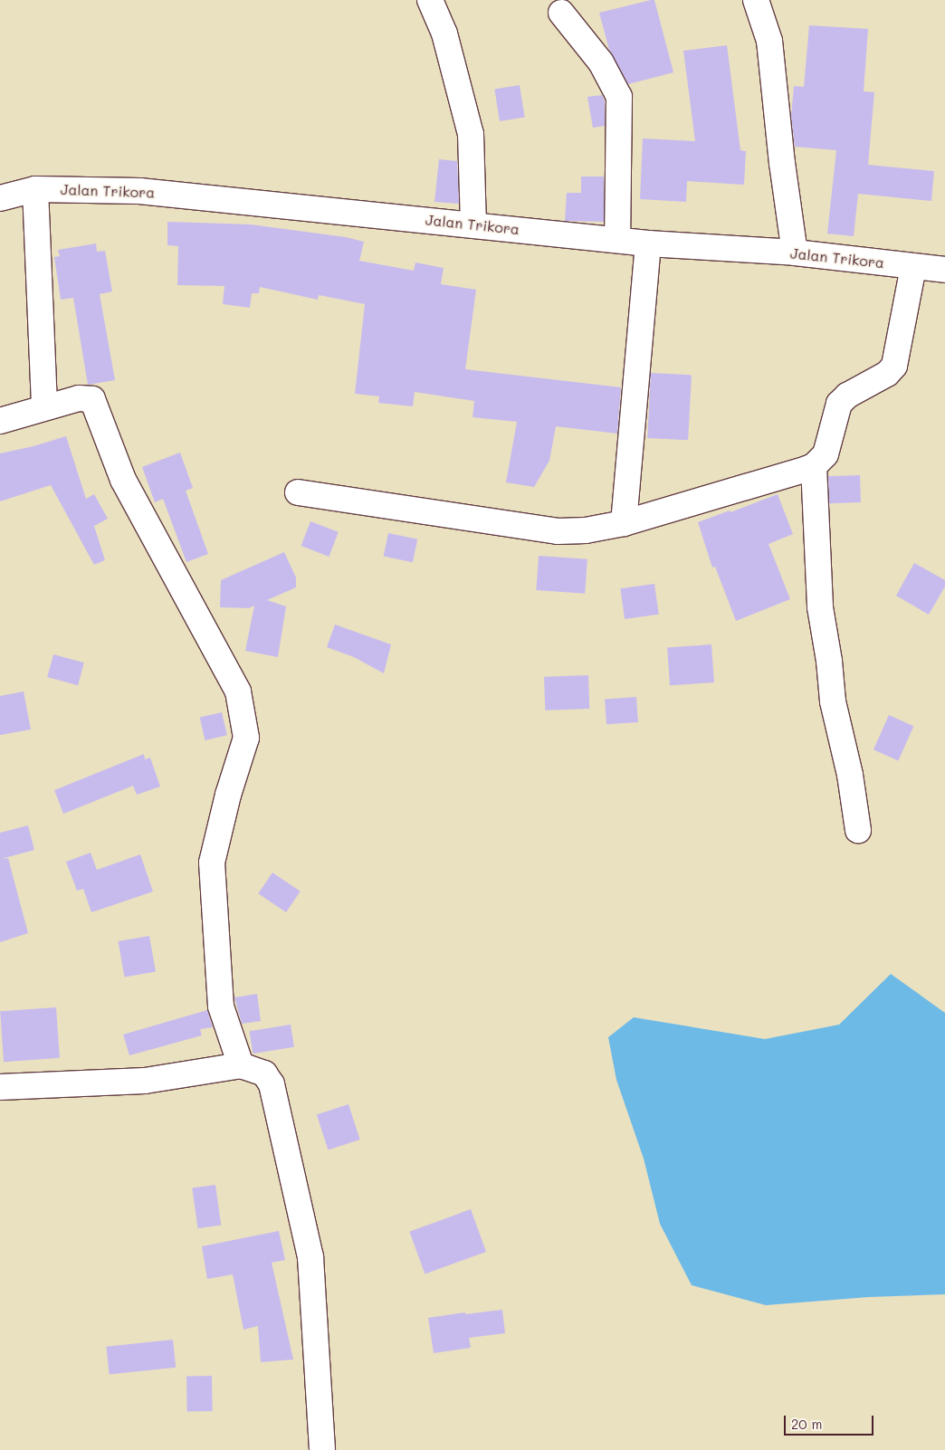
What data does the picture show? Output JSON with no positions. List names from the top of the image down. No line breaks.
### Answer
{"streets":{"street":["Jalan Trikora"]},"scale_bar":"20 m"}
